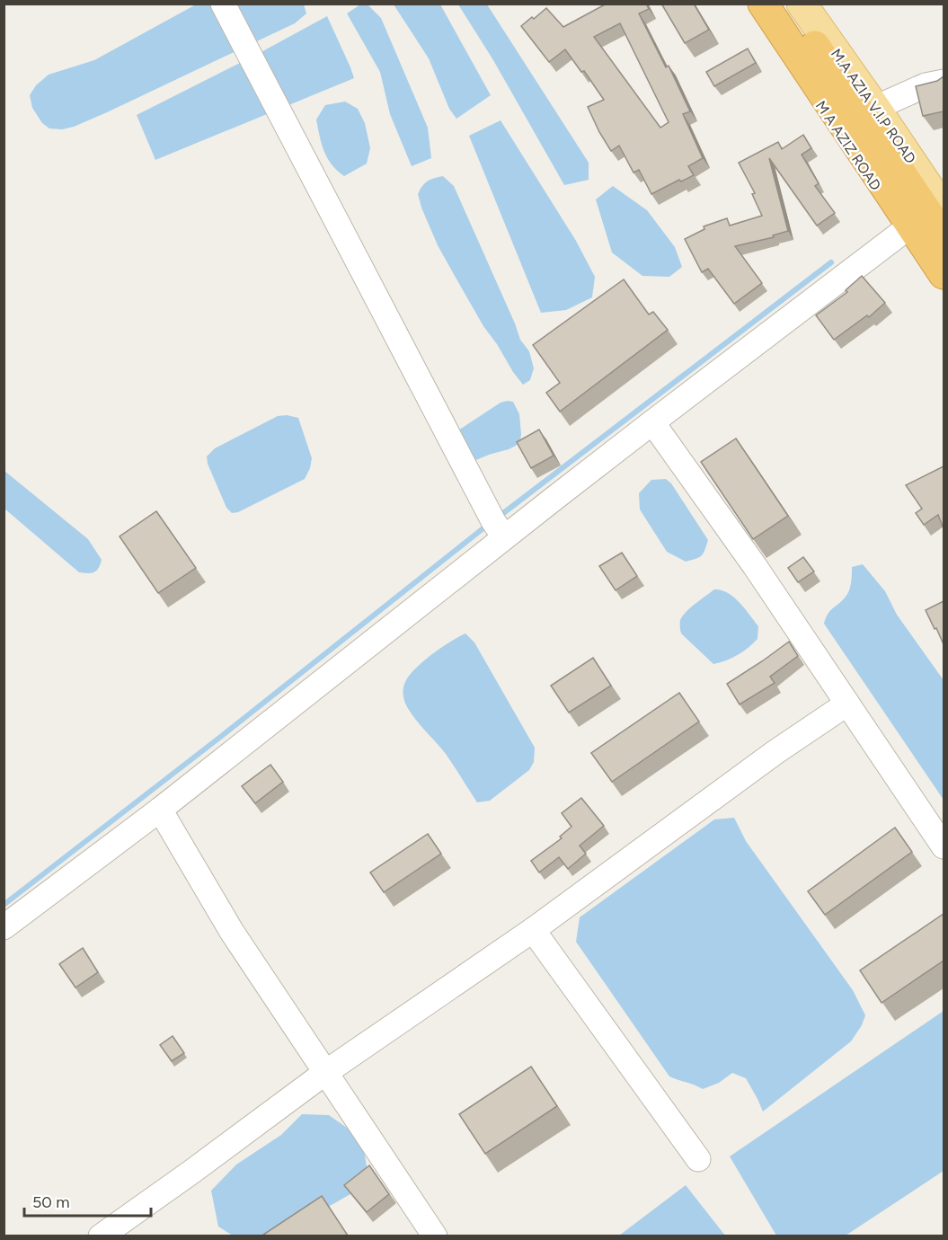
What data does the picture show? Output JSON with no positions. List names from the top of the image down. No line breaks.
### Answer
{"streets":{"main road":["M.A AZIA V.I.P ROAD","M A AZIZ ROAD"]},"scale_bar":"50 m"}
